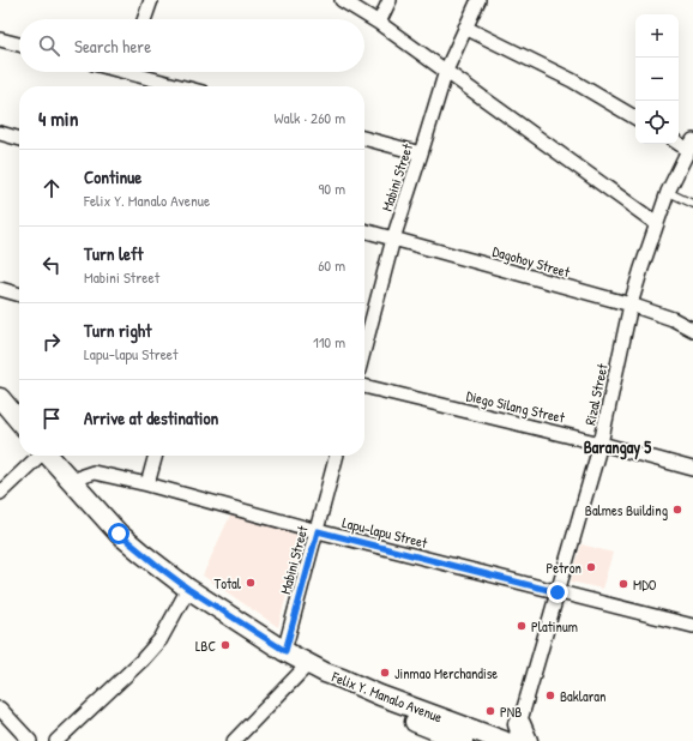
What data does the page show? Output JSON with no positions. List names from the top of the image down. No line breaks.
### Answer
{"streets":{"main road":["Felix Y. Manalo Avenue"],"street":["Mabini Street","Dagohoy Street","Rizal Street","Diego Silang Street","Lapu-lapu Street"]},"crossings":[["Mabini Street","Dagohoy Street"],["Mabini Street","Lapu-lapu Street"],["Mabini Street","Felix Y. Manalo Avenue"],["Dagohoy Street","Rizal Street"],["Rizal Street","Diego Silang Street"],["Rizal Street","Lapu-lapu Street"],["Lapu-lapu Street","Felix Y. Manalo Avenue"]],"districts":["Barangay 5"],"places":["Balmes Building","Petron","Total","MDO","Platinum","LBC","Jinmao Merchandise","Baklaran","PNB"],"page":{"map_buttons":["+","−"],"search":"Search here","heading":["4 min","Walk · 260 m"],"list":[["Continue","Felix Y. Manalo Avenue","90 m"],["Turn left","Mabini Street","60 m"],["Turn right","Lapu-lapu Street","110 m"],"Arrive at destination"]}}
